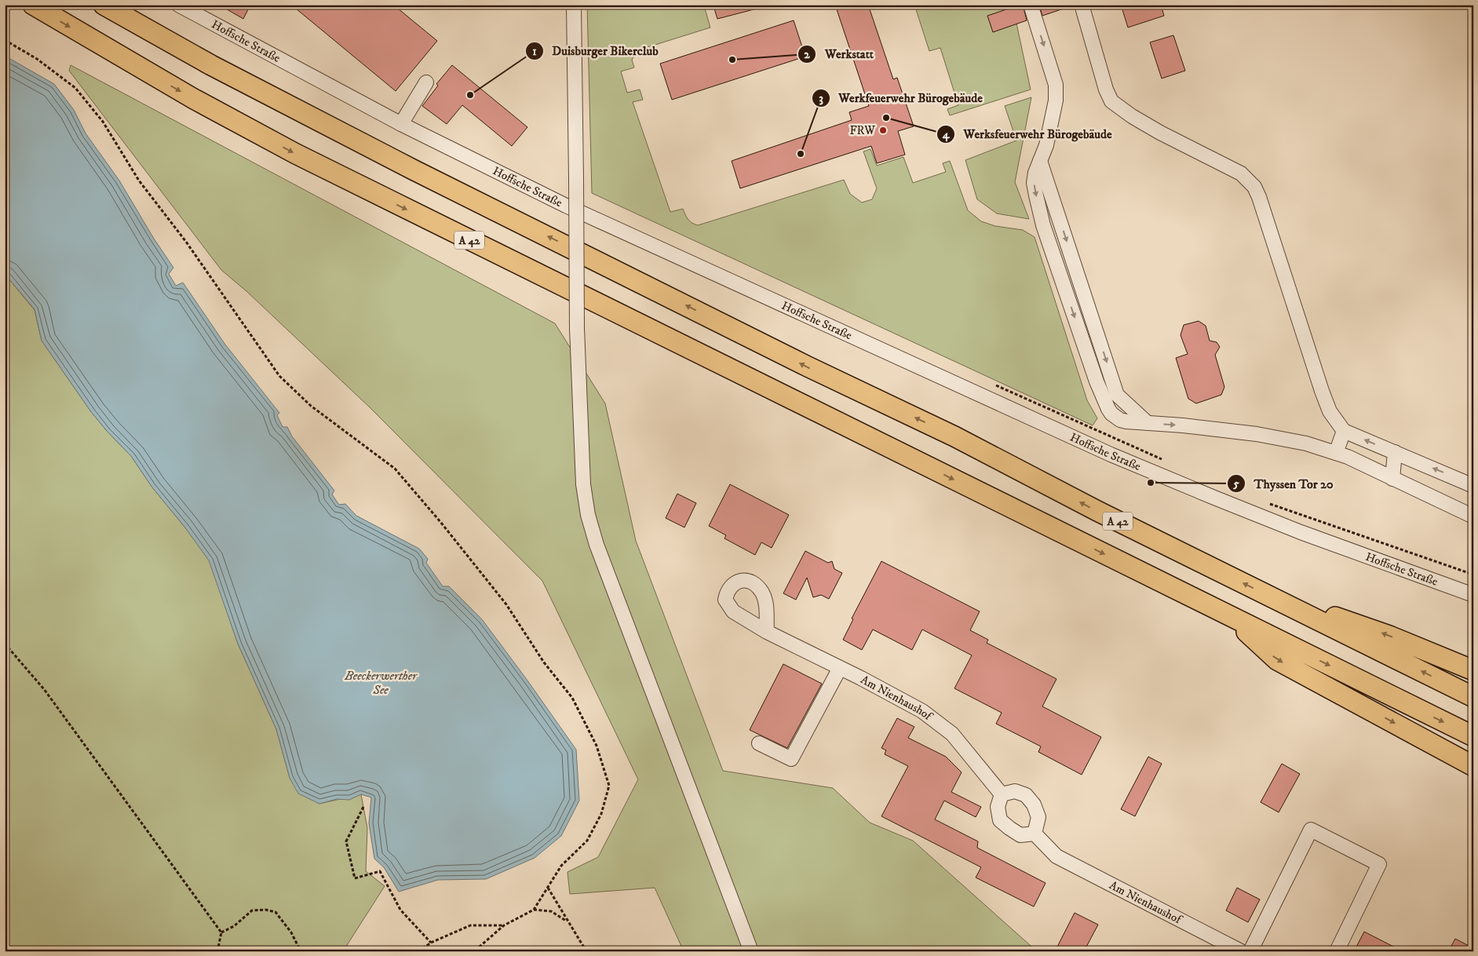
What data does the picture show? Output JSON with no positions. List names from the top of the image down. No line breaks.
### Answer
{"streets":{"highway":["A 42"],"street":["Hoffsche Straße","Am Nienhaushof"]},"water":["Beeckerwerther See"],"places":["Werkstatt","Duisburger Bikerclub","Werksfeuerwehr Bürogebäude","FRW","Werkfeuerwehr Bürogebäude","Thyssen Tor 20"]}
